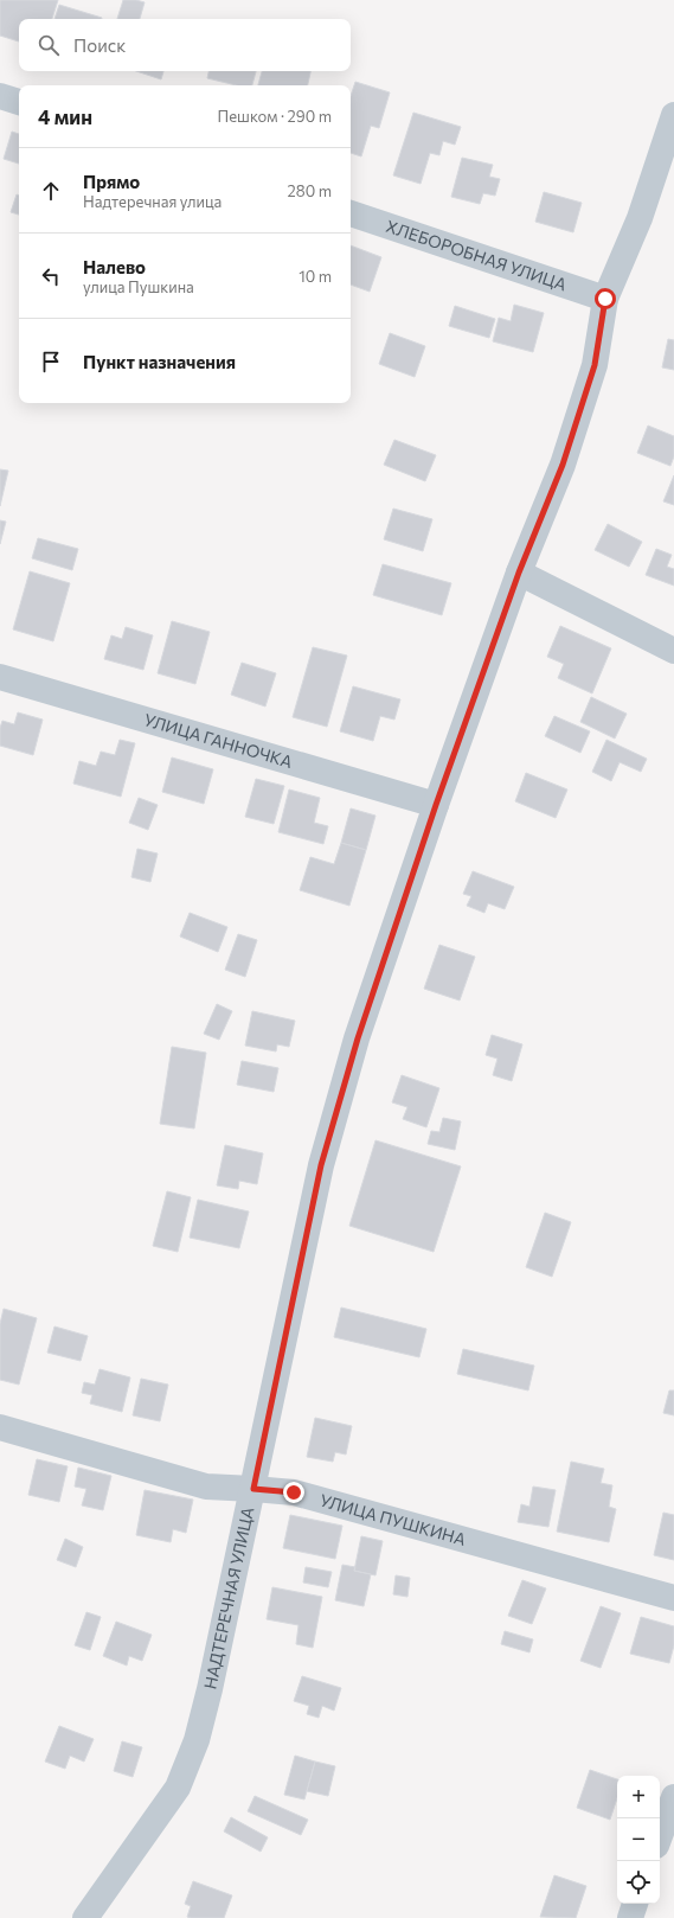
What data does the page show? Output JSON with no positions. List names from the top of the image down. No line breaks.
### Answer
{"streets":{"street":["ХЛЕБОРОБНАЯ УЛИЦА","УЛИЦА ГАННОЧКА","УЛИЦА ПУШКИНА","НАДТЕРЕЧНАЯ УЛИЦА"]},"crossings":[["ХЛЕБОРОБНАЯ УЛИЦА","НАДТЕРЕЧНАЯ УЛИЦА"],["УЛИЦА ГАННОЧКА","НАДТЕРЕЧНАЯ УЛИЦА"],["УЛИЦА ПУШКИНА","НАДТЕРЕЧНАЯ УЛИЦА"]],"page":{"search":"Поиск","heading":["4 мин","Пешком · 290 m"],"list":[["Прямо","Надтеречная улица","280 m"],["Налево","улица Пушкина","10 m"],"Пункт назначения"],"map_buttons":["+","−"]}}
